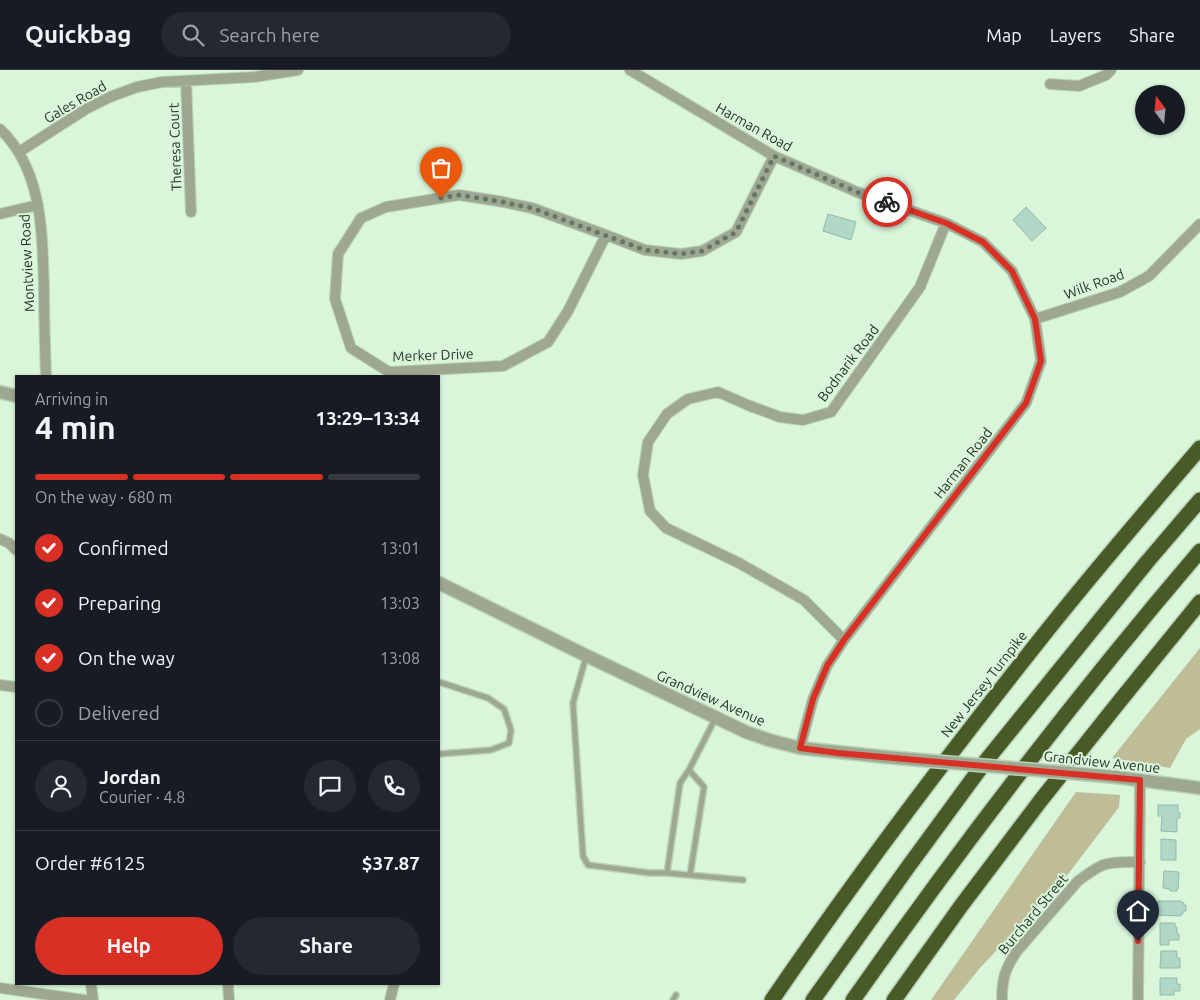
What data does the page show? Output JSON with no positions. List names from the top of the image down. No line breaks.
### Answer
{"streets":{"highway":["New Jersey Turnpike"],"street":["Gales Road","Harman Road","Theresa Court","Montview Road","Wilk Road","Merker Drive","Bodnarik Road","Grandview Avenue","Burchard Street"]},"crossings":[["Gales Road","Theresa Court"],["Gales Road","Montview Road"],["Harman Road","Wilk Road"],["Harman Road","Merker Drive"],["Harman Road","Bodnarik Road"],["Harman Road","Grandview Avenue"]],"north":"top","page":{"header":"Quickbag","search":"Search here","nav":["Map","Layers","Share"],"heading":["4 min","Arriving in","13:29–13:34"],"panel":["Jordan","Courier · 4.8","Order #6125","$37.87"],"bar":"On the way · 680 m","list":[["Confirmed","13:01"],["Preparing","13:03"],["On the way","13:08"],"Delivered"],"buttons":["Help","Share"]}}
